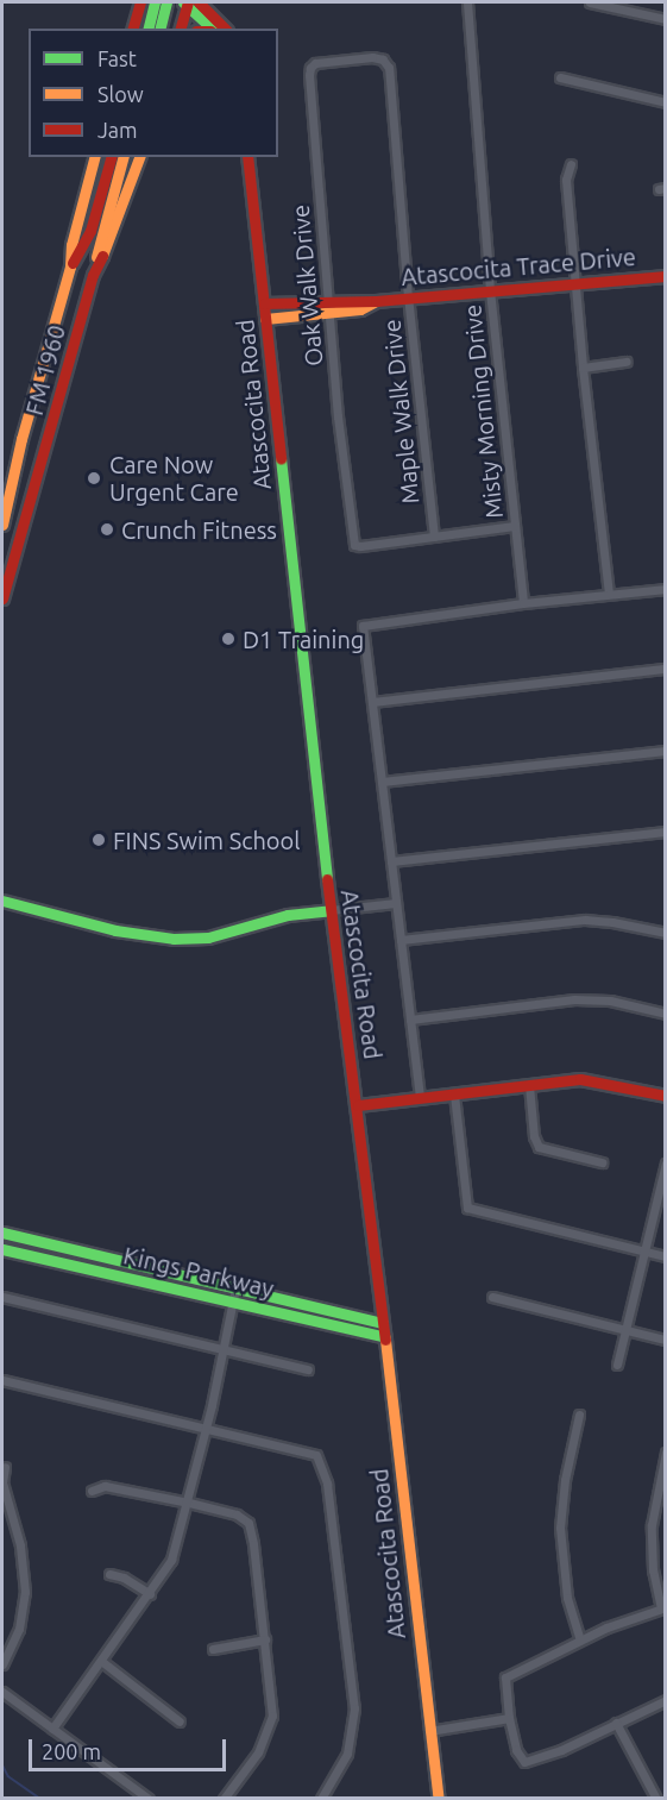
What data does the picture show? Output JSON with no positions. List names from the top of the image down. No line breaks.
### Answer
{"streets":{"main road":["Atascocita Trace Drive","FM 1960","Atascocita Road","Kings Parkway"],"street":["Oak Walk Drive","Maple Walk Drive","Misty Morning Drive"]},"crossings":[["Atascocita Trace Drive","Oak Walk Drive"],["Atascocita Trace Drive","Atascocita Road"],["Atascocita Trace Drive","Maple Walk Drive"],["Atascocita Trace Drive","Misty Morning Drive"],["Oak Walk Drive","Maple Walk Drive"],["Atascocita Road","Kings Parkway"]],"places":["Care Now Urgent Care","Crunch Fitness","D1 Training","FINS Swim School"],"legend":["Fast","Slow","Jam"],"scale_bar":"200 m"}
